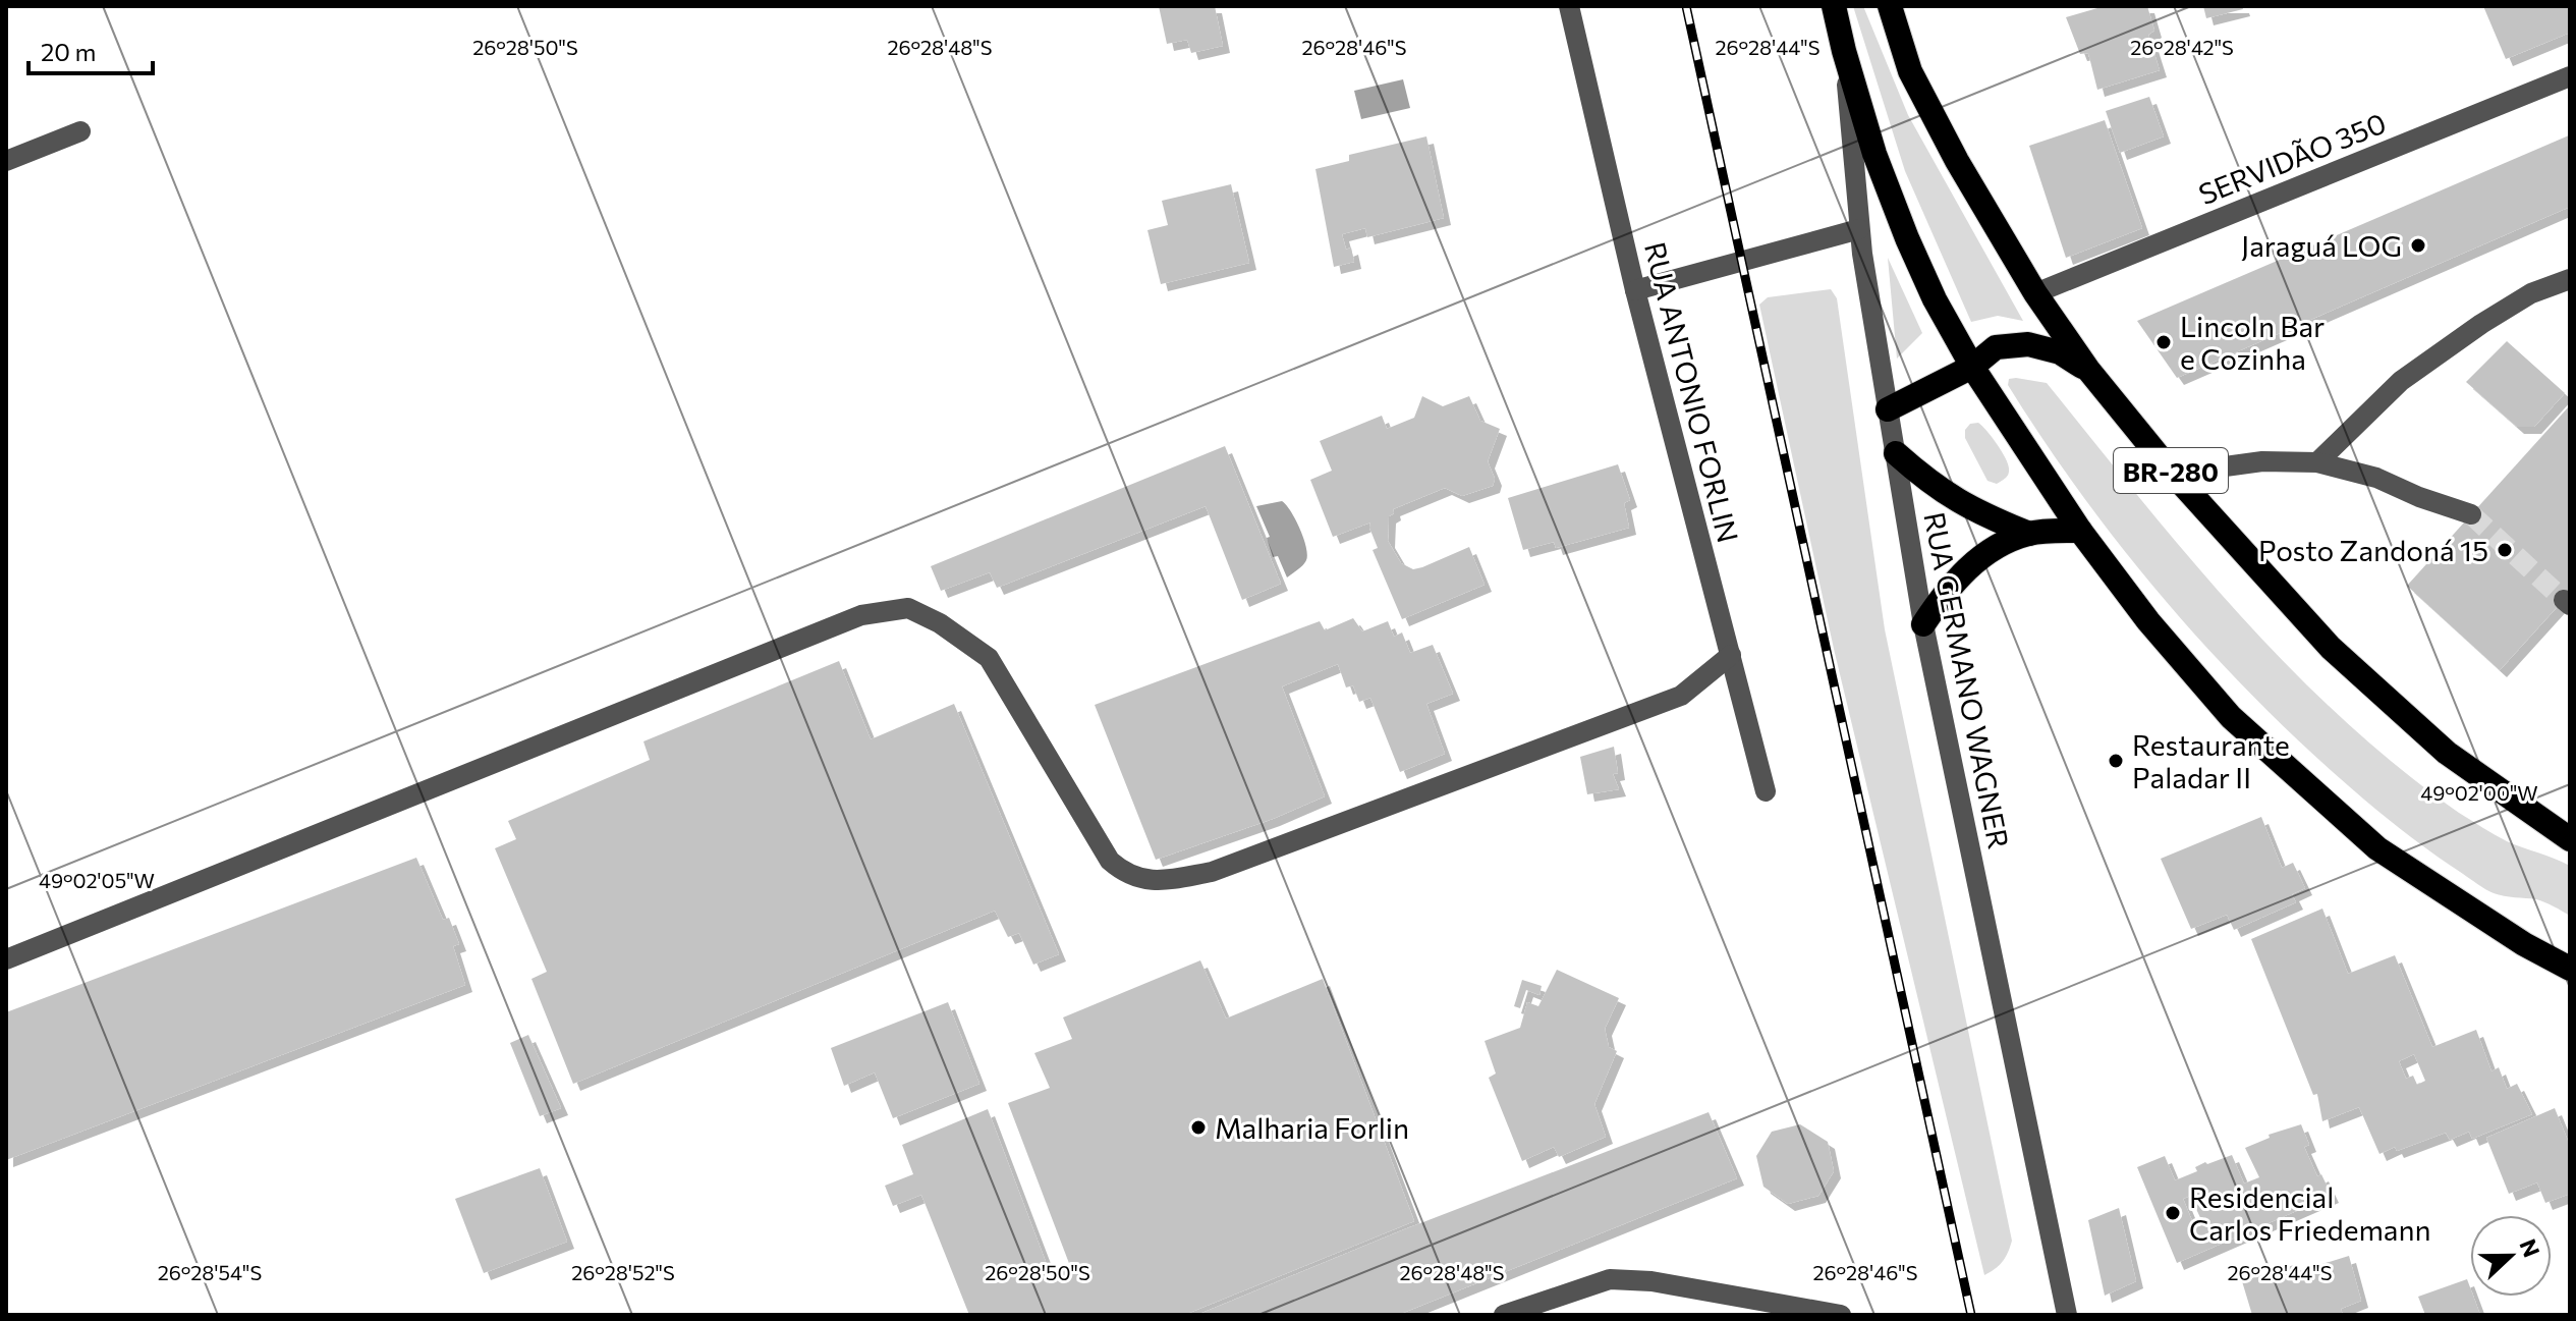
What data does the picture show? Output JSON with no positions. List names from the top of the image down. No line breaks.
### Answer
{"streets":{"highway":["BR-280"],"street":["SERVIDÃO 350","RUA ANTONIO FORLIN","RUA GERMANO WAGNER"]},"crossings":[["SERVIDÃO 350","BR-280"]],"places":["Jaraguá LOG","Lincoln Bar e Cozinha","Posto Zandoná 15","Restaurante Paladar II","Malharia Forlin","Residencial Carlos Friedemann"],"scale_bar":"20 m","north":"right","coordinates":["26°28'42\"S","26°28'50\"S","26°28'48\"S","26°28'46\"S","26°28'44\"S","49°02'00\"W","49°02'05\"W","26°28'54\"S","26°28'52\"S"]}
